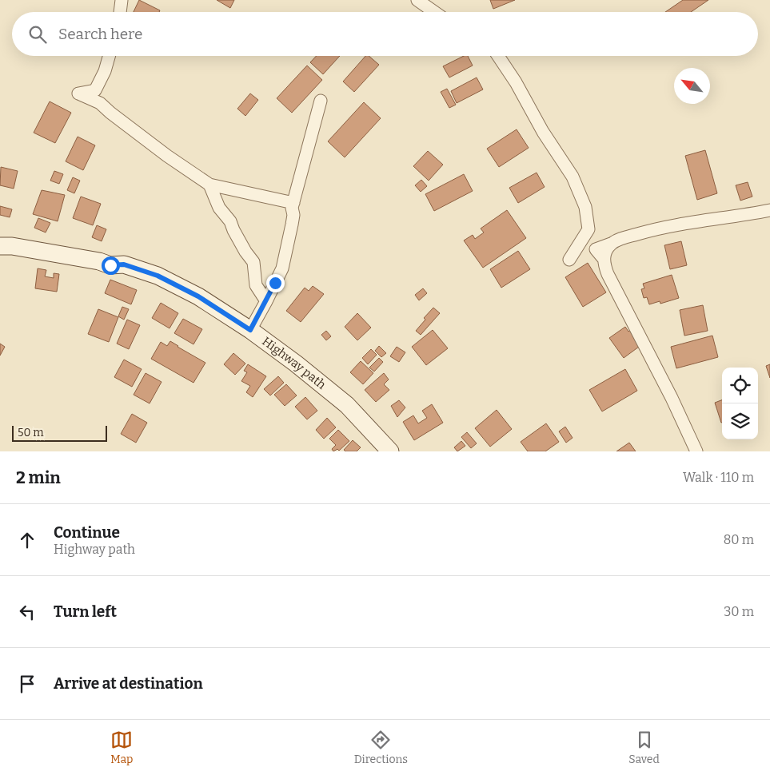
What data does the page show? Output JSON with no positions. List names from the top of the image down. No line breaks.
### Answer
{"streets":{"street":["Highway path"]},"scale_bar":"50 m","north":"top left","page":{"search":"Search here","scale":"50 m","heading":["2 min","Walk · 110 m"],"list":[["Continue","Highway path","80 m"],["Turn left","30 m"],"Arrive at destination"],"nav":["Map","Directions","Saved"]}}
